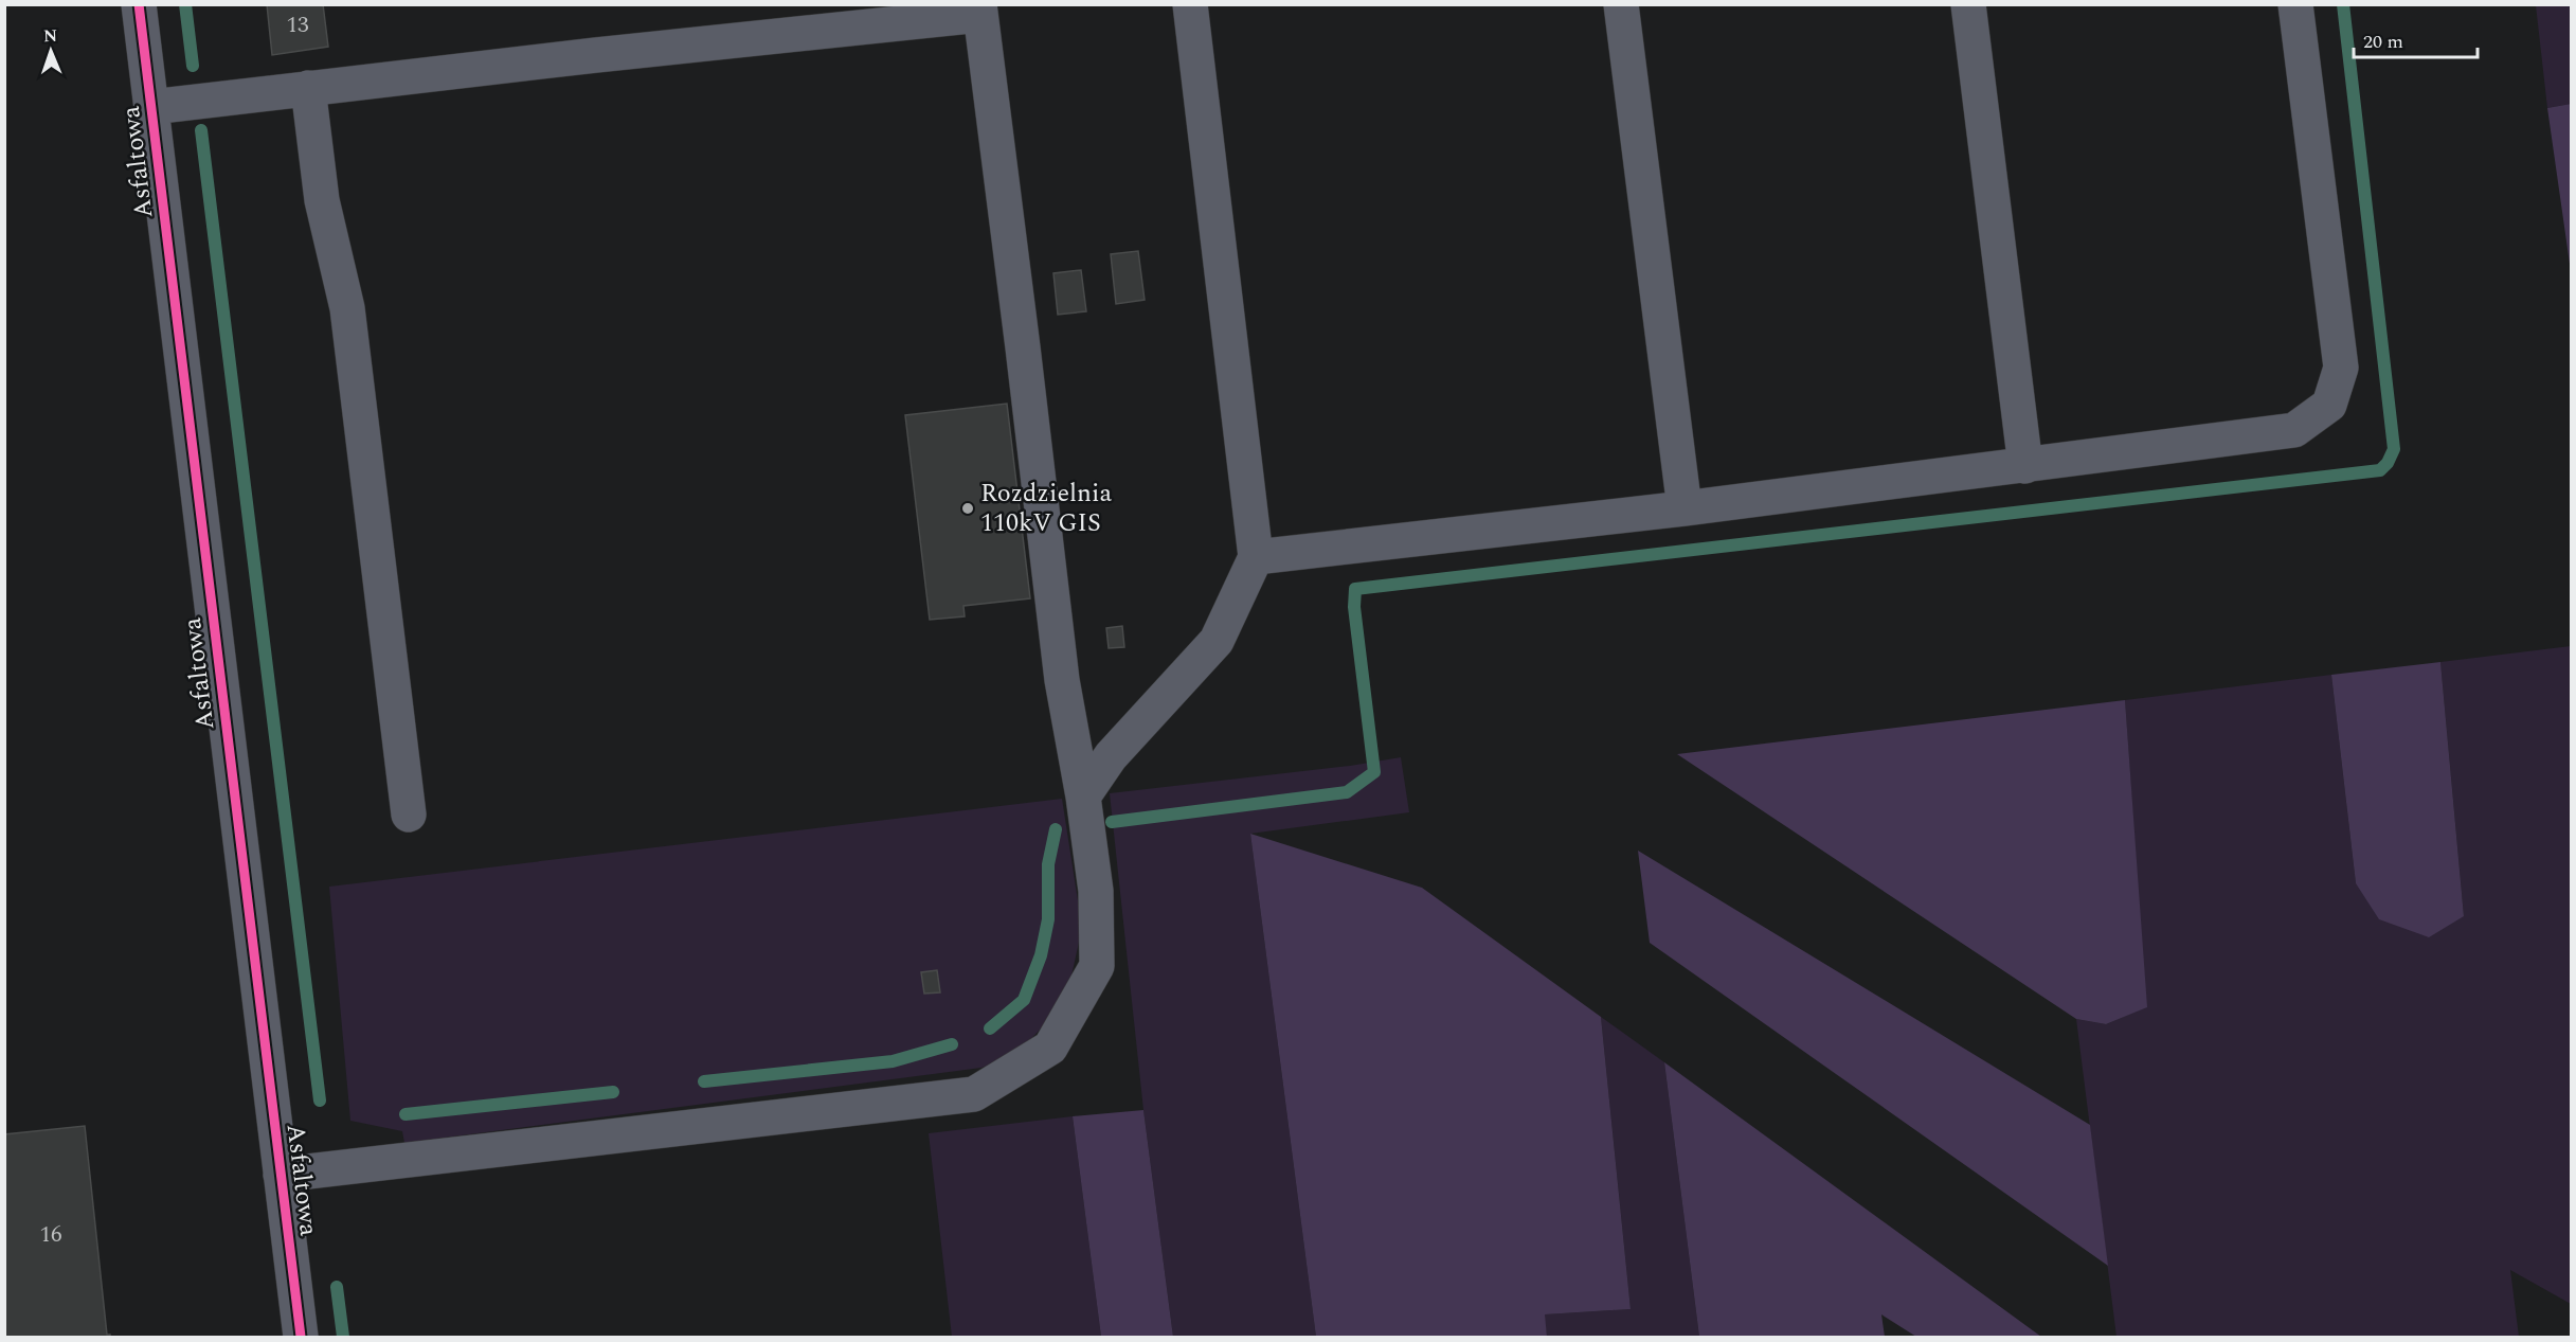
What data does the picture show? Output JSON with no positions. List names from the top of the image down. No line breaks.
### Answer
{"streets":{"street":["Asfaltowa"]},"places":["Rozdzielnia 110kV GIS"],"house_numbers":["13","16"],"scale_bar":"20 m","north":"top"}
